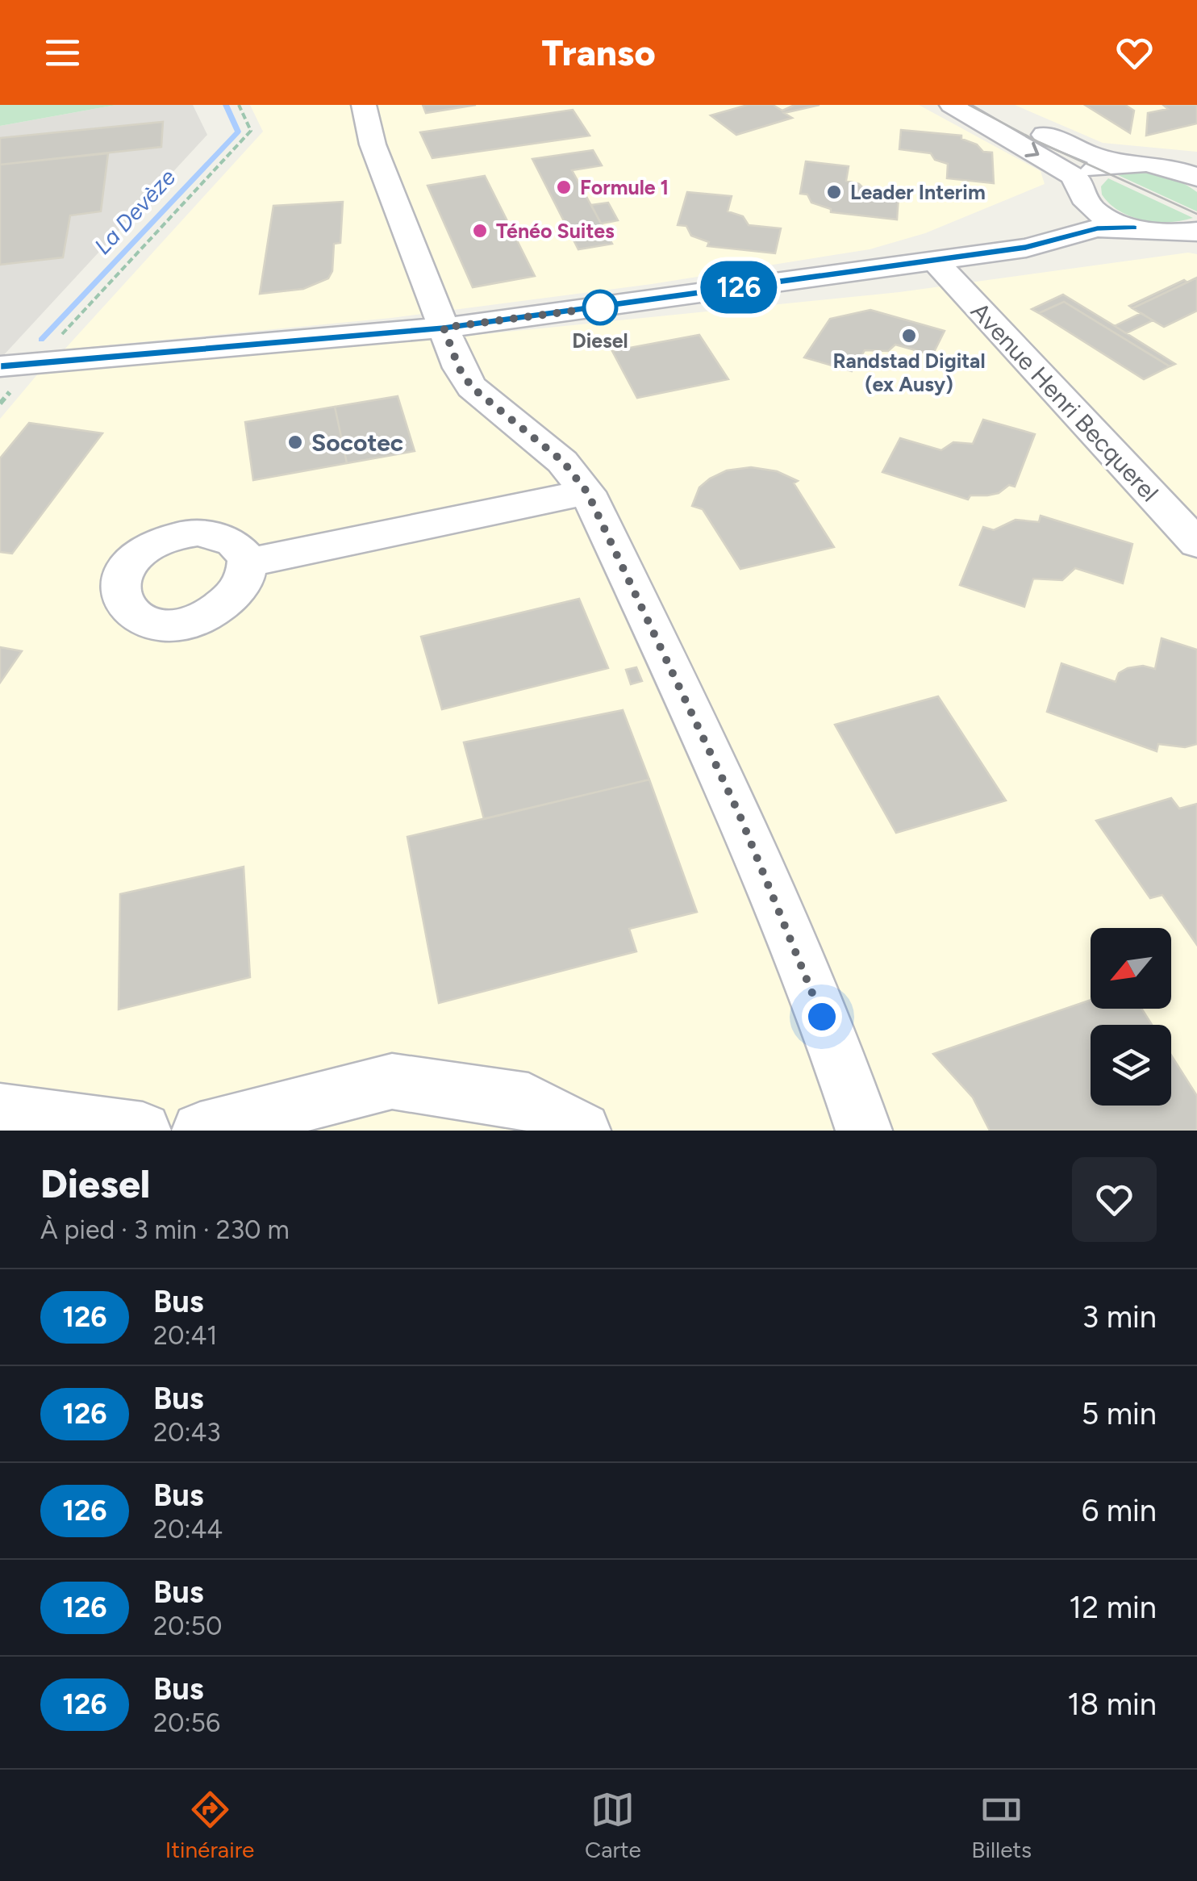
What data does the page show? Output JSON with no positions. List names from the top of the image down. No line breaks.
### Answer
{"streets":{"street":["Avenue Henri Becquerel"]},"water":["La Devèze"],"places":["Formule 1","Leader Interim","Ténéo Suites","Diesel","Randstad Digital (ex Ausy)","Socotec"],"lines":["bus line 126"],"north":"bottom left","page":{"header":"Transo","on_map":"126","heading":["Diesel","À pied · 3 min · 230 m"],"list":[{"mark":"126","name":"Bus","note":"20:41","value":"3 min"},{"mark":"126","name":"Bus","note":"20:43","value":"5 min"},{"mark":"126","name":"Bus","note":"20:44","value":"6 min"},{"mark":"126","name":"Bus","note":"20:50","value":"12 min"},{"mark":"126","name":"Bus","note":"20:56","value":"18 min"}],"tabs":["Itinéraire","Carte","Billets"]}}
